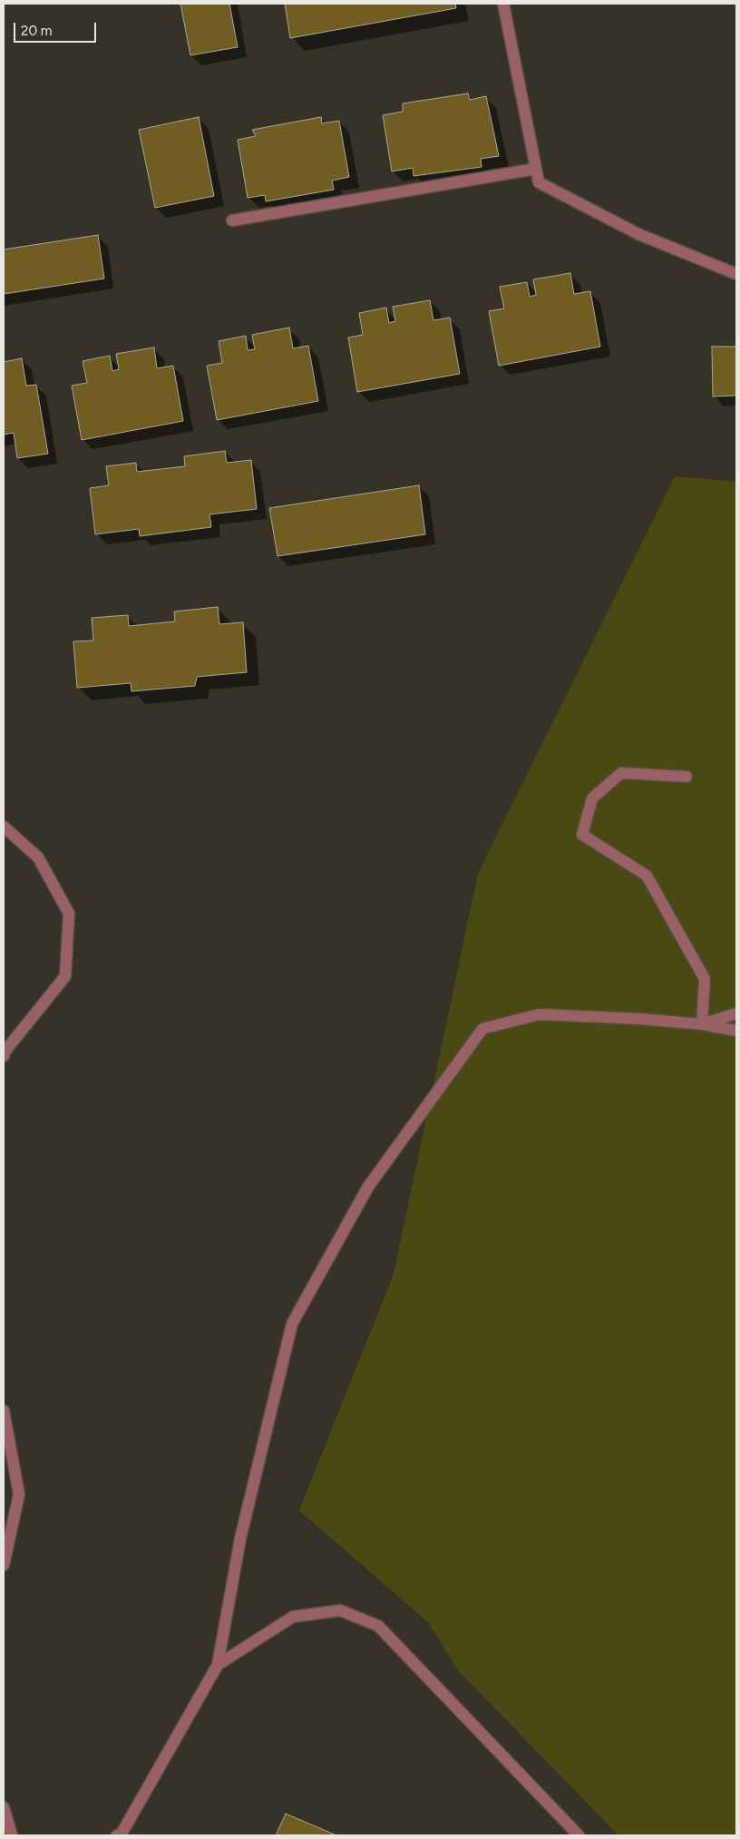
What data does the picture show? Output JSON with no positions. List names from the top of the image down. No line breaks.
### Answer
{"scale_bar":"20 m"}
